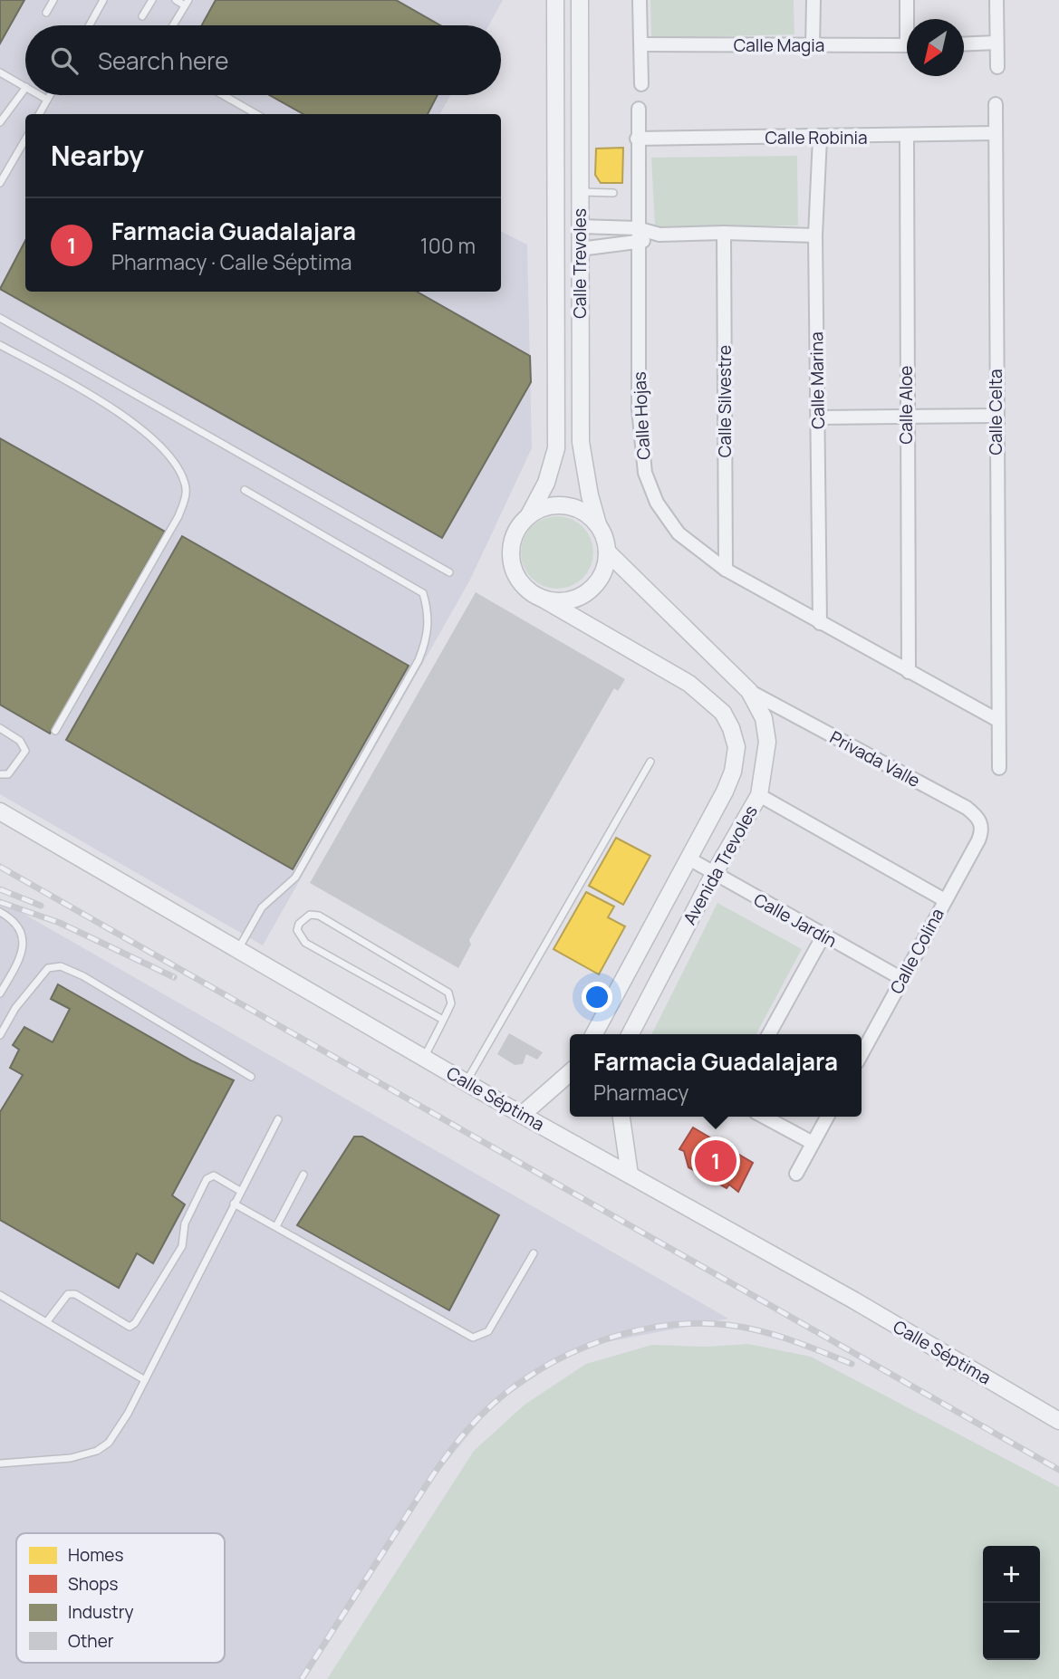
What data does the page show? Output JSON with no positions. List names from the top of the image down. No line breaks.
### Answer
{"streets":{"street":["Calle Magia","Calle Robinia","Calle Trevoles","Calle Marina","Calle Silvestre","Calle Aloe","Calle Celta","Calle Hojas","Privada Valle","Avenida Trevoles","Calle Jardín","Calle Colina","Calle Séptima"]},"crossings":[["Calle Robinia","Calle Marina"],["Calle Robinia","Calle Aloe"],["Calle Robinia","Calle Celta"],["Calle Robinia","Calle Hojas"],["Calle Trevoles","Avenida Trevoles"],["Calle Marina","Calle Hojas"],["Calle Silvestre","Calle Hojas"],["Calle Aloe","Calle Hojas"],["Calle Celta","Calle Hojas"],["Privada Valle","Avenida Trevoles"],["Privada Valle","Calle Colina"],["Avenida Trevoles","Calle Jardín"],["Calle Jardín","Calle Colina"]],"legend":["Homes","Shops","Industry","Other"],"north":"bottom left","page":{"search":"Search here","heading":"Nearby","list":[{"mark":"1","name":"Farmacia Guadalajara","note":"Pharmacy · Calle Séptima","value":"100 m"}],"popup":["Farmacia Guadalajara","Pharmacy"],"pins":"1","map_buttons":["+","−"]}}
